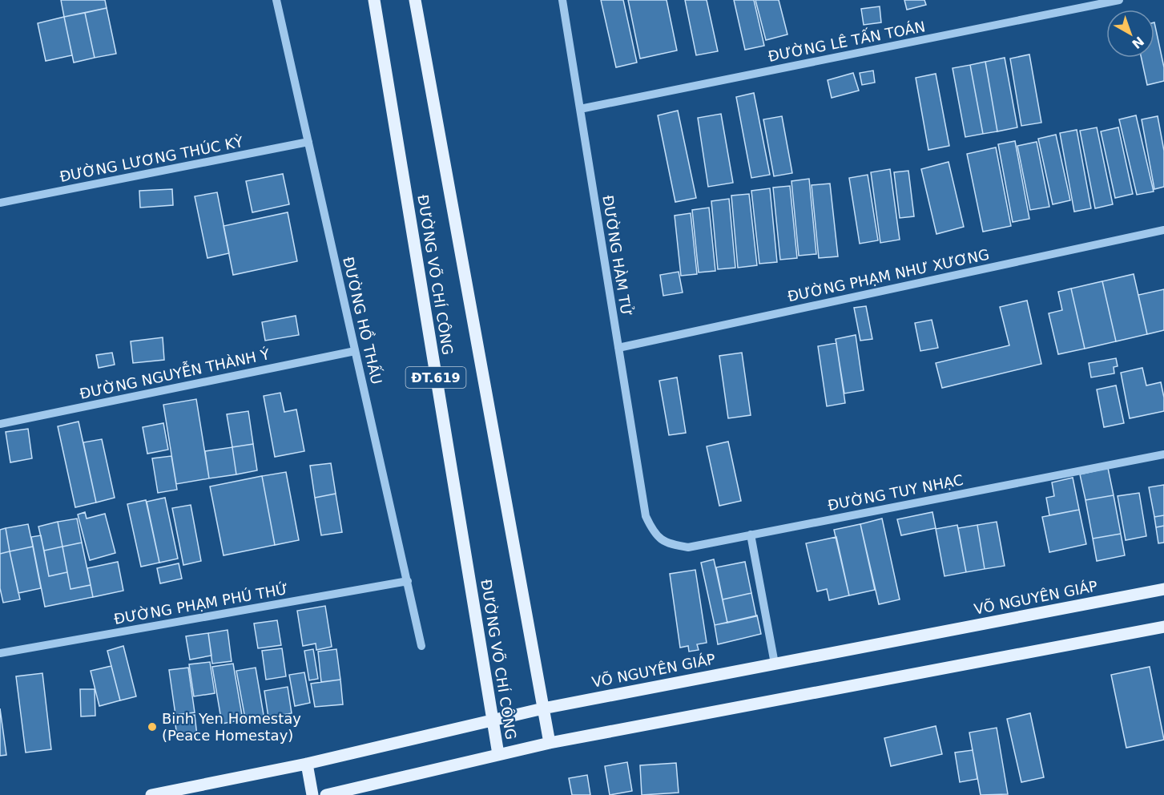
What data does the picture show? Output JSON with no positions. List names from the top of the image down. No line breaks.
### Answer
{"streets":{"main road":["ĐƯỜNG VÕ CHÍ CÔNG","ĐT.619","VÕ NGUYÊN GIÁP"],"street":["ĐƯỜNG LÊ TẤN TOÁN","ĐƯỜNG LƯƠNG THÚC KỲ","ĐƯỜNG HÀM TỬ","ĐƯỜNG PHẠM NHƯ XƯƠNG","ĐƯỜNG HỒ THẤU","ĐƯỜNG NGUYỄN THÀNH Ý","ĐƯỜNG TUY NHẠC","ĐƯỜNG PHẠM PHÚ THỨ"]},"crossings":[["ĐƯỜNG LÊ TẤN TOÁN","ĐƯỜNG HÀM TỬ"],["ĐƯỜNG LƯƠNG THÚC KỲ","ĐƯỜNG HỒ THẤU"],["ĐƯỜNG HÀM TỬ","ĐƯỜNG PHẠM NHƯ XƯƠNG"],["ĐƯỜNG HÀM TỬ","ĐƯỜNG TUY NHẠC"],["ĐƯỜNG VÕ CHÍ CÔNG","VÕ NGUYÊN GIÁP"],["ĐƯỜNG HỒ THẤU","ĐƯỜNG NGUYỄN THÀNH Ý"],["ĐƯỜNG HỒ THẤU","ĐƯỜNG PHẠM PHÚ THỨ"]],"places":["Binh Yen Homestay (Peace Homestay)"],"north":"bottom right"}
